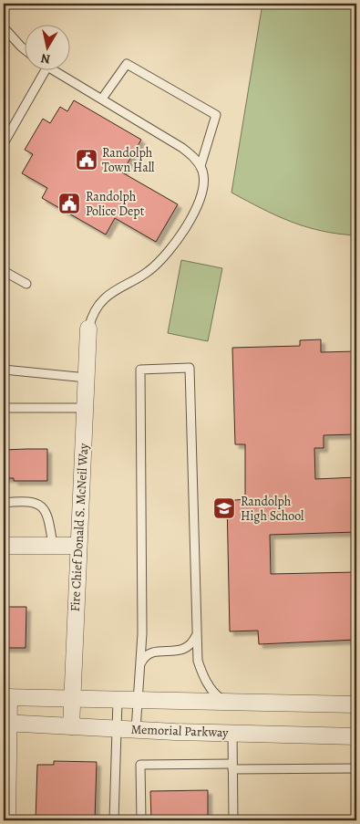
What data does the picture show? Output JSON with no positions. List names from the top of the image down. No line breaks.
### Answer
{"streets":{"street":["Fire Chief Donald S. McNeil Way","Memorial Parkway"]},"crossings":[["Fire Chief Donald S. McNeil Way","Memorial Parkway"]],"places":{"public building":["Randolph Town Hall","Randolph Police Dept"],"school or university":["Randolph High School"]},"north":"bottom"}
